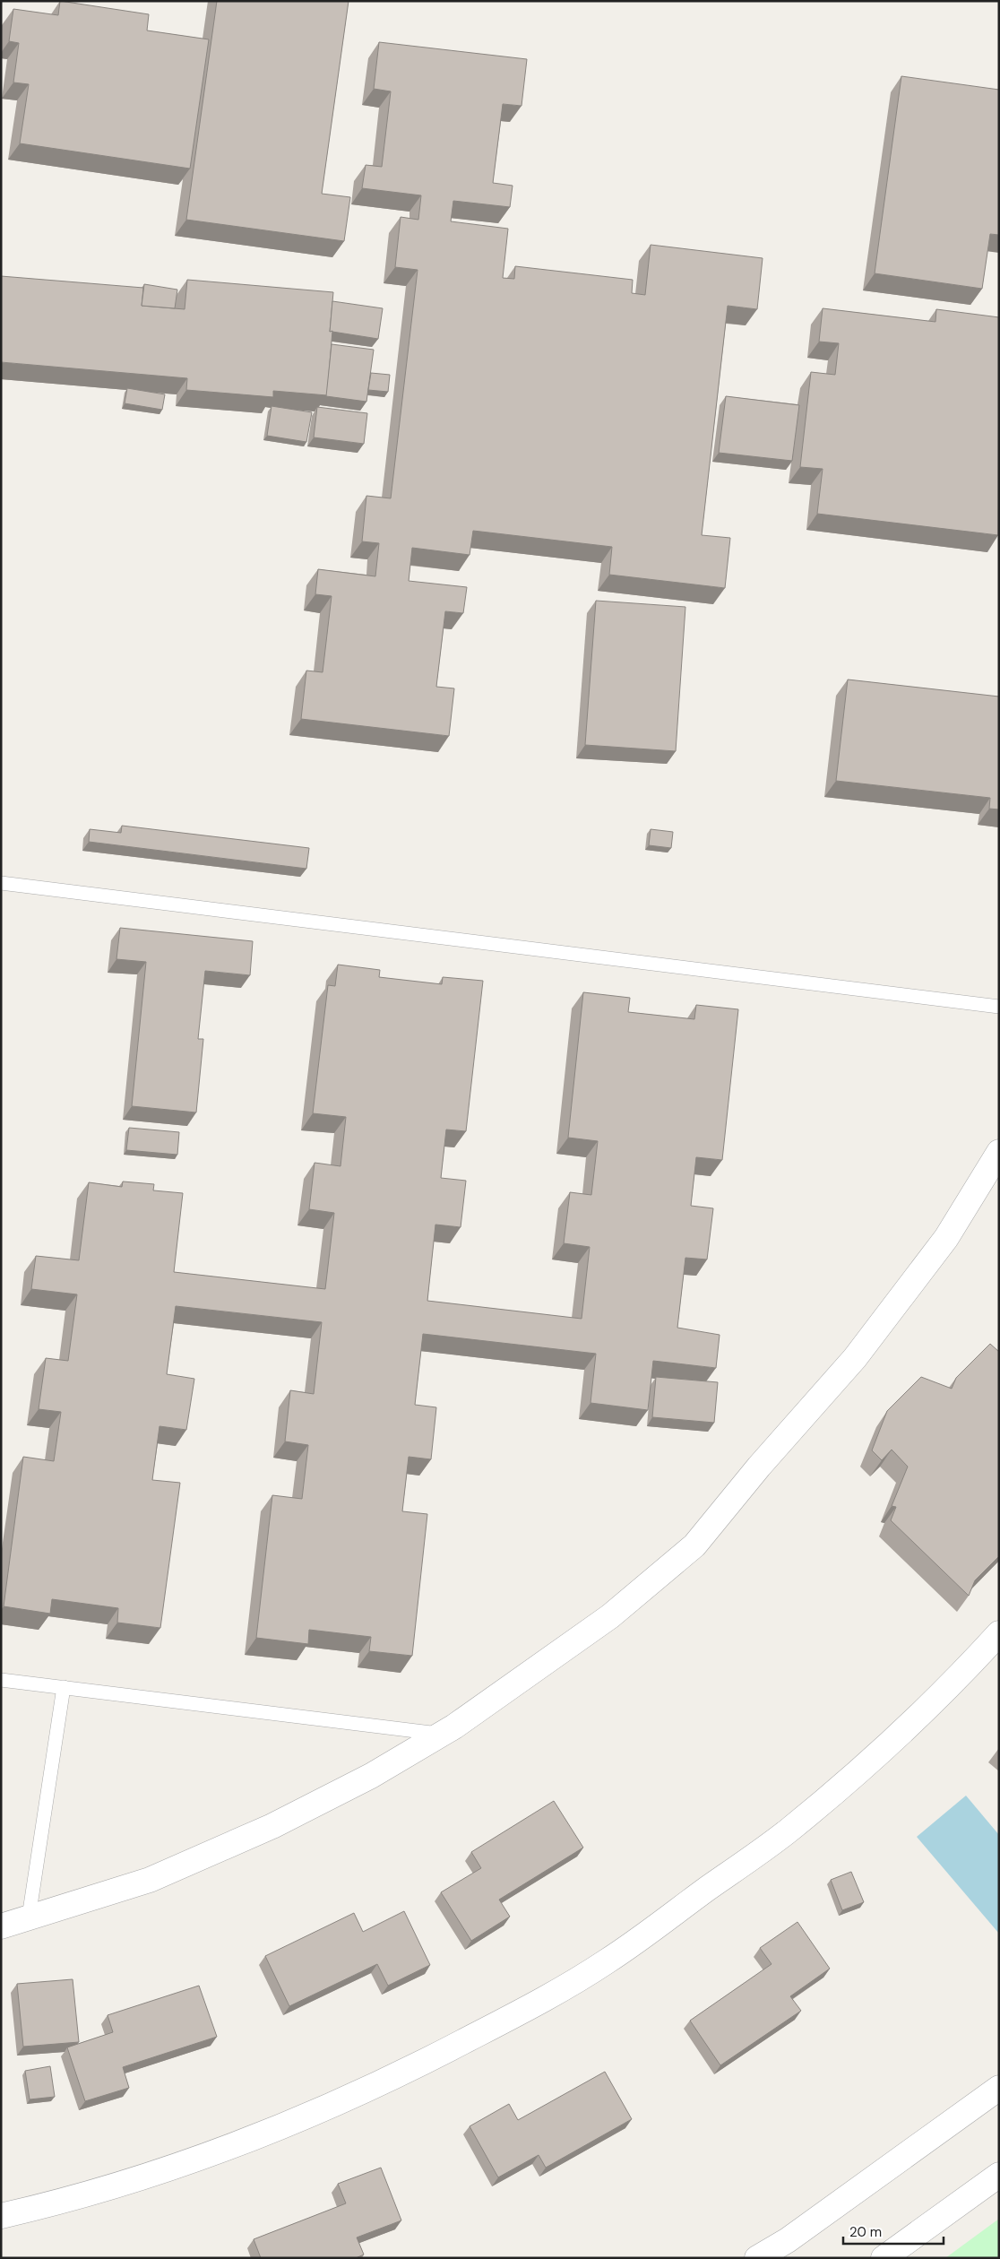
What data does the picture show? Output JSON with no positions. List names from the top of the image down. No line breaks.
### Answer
{"scale_bar":"20 m"}
